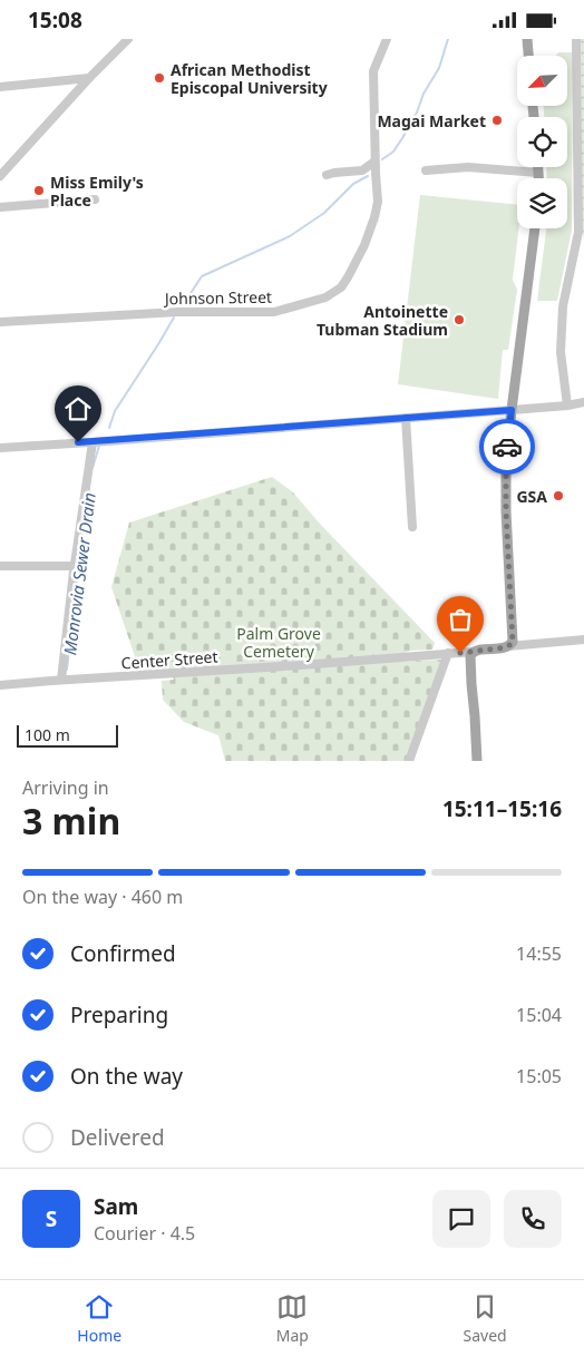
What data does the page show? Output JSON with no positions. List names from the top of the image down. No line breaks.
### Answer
{"streets":{"street":["Johnson Street","Center Street"]},"water":["Monrovia Sewer Drain"],"parks":["Palm Grove Cemetery"],"places":["African Methodist Episcopal University","Magai Market","Miss Emily's Place","Antoinette Tubman Stadium","GSA"],"scale_bar":"100 m","north":"bottom left","page":{"status":"15:08","scale":"100 m","heading":["3 min","Arriving in","15:11–15:16"],"panel":["Sam","Courier · 4.5"],"bar":"On the way · 460 m","list":[["Confirmed","14:55"],["Preparing","15:04"],["On the way","15:05"],"Delivered"],"round":"S","tabs":["Home","Map","Saved"]}}
